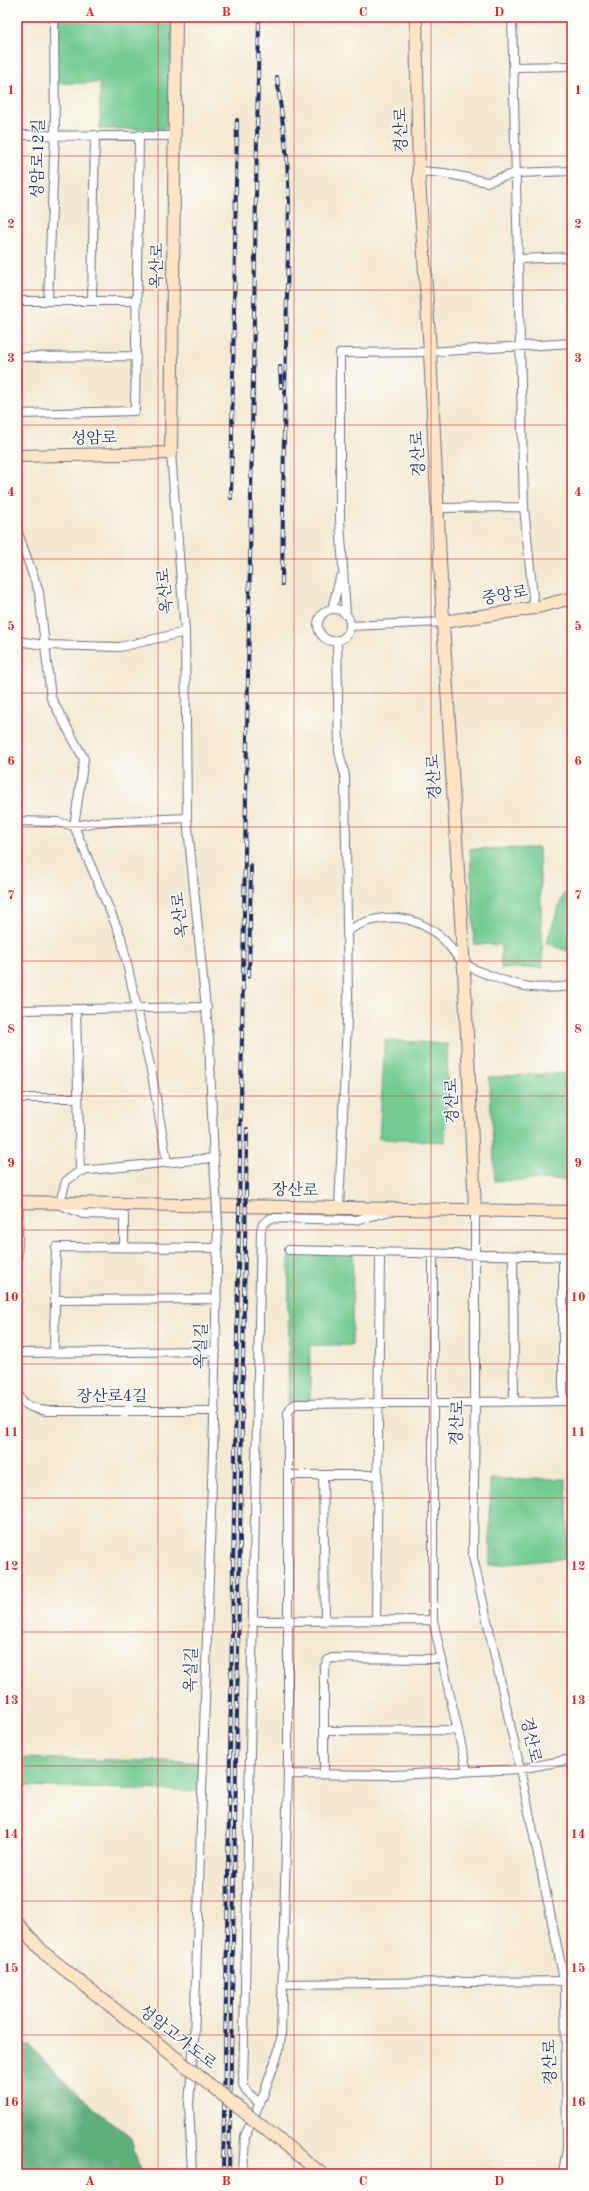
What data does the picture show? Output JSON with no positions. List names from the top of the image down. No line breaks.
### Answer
{"streets":{"street":["경산로","성암로12길","옥산로","성암로","중앙로","장산로","옥실길","장산로4길","성암고가도로"]},"crossings":[["경산로","중앙로"],["경산로","장산로"],["옥산로","성암로"],["옥산로","옥실길"],["옥실길","장산로4길"]],"grid":{"columns":["A","B","C","D"],"rows":["1","2","3","4","5","6","7","8","9","10","11","12","13","14","15","16"]}}
